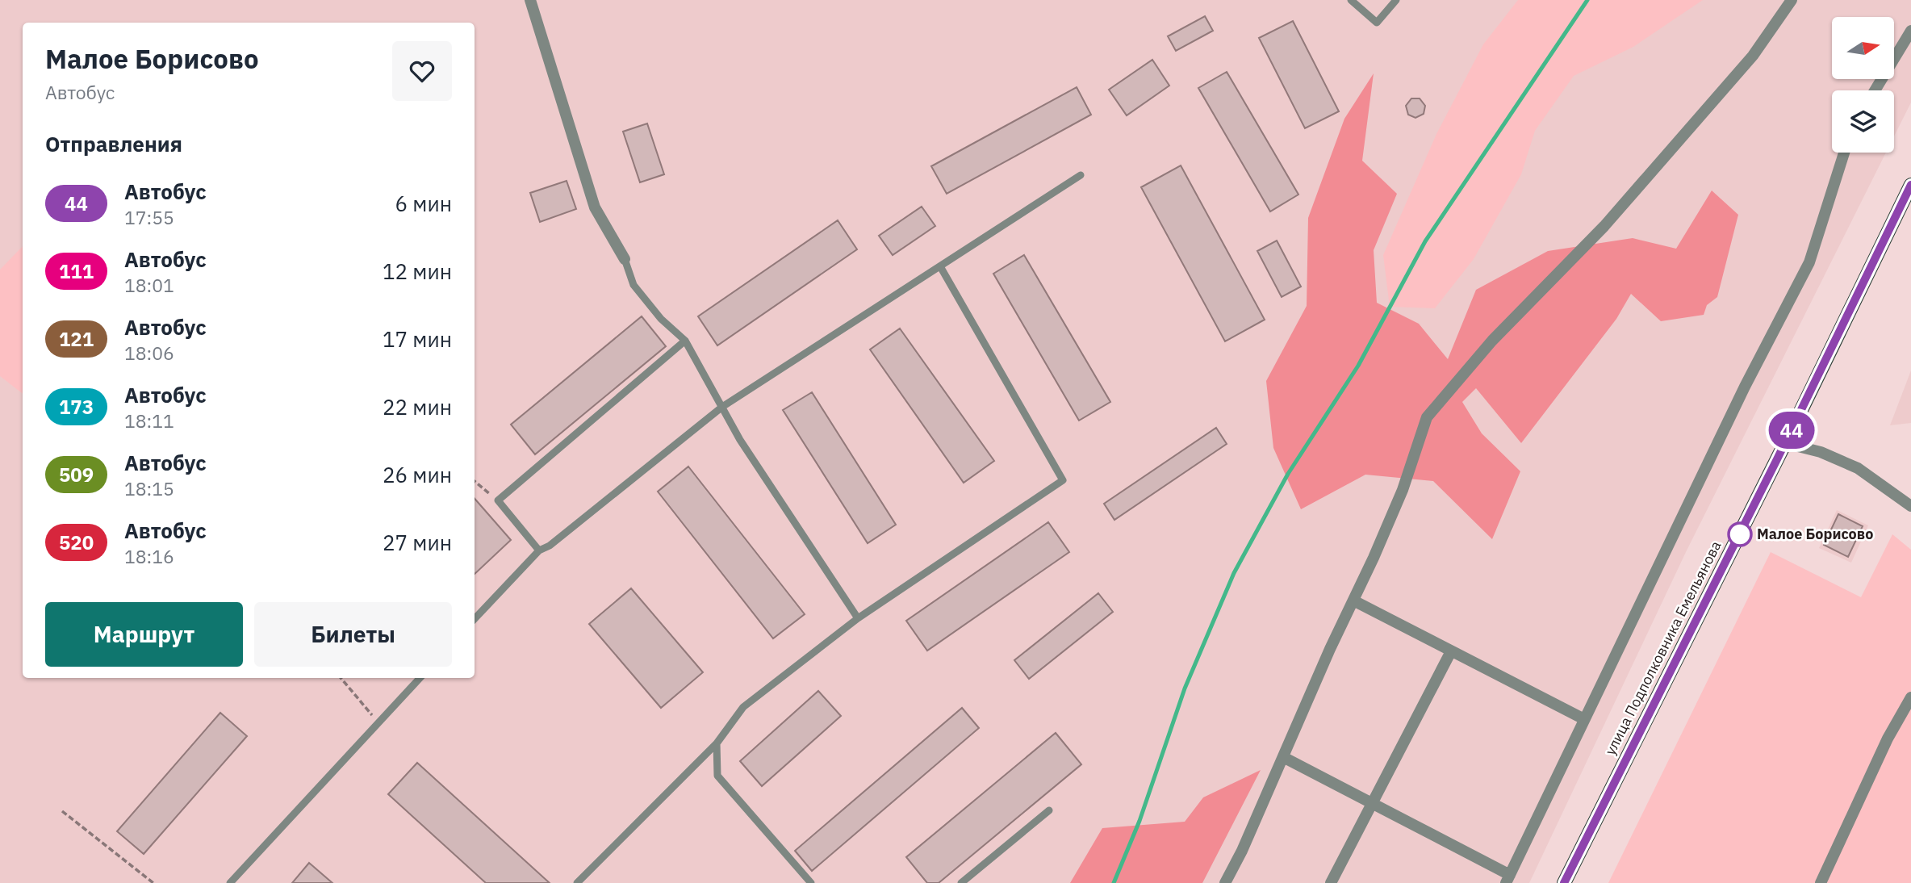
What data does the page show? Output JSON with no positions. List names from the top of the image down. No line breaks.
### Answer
{"streets":{"main road":["улица Подполковника Емельянова"]},"places":["Малое Борисово"],"lines":["bus line 44"],"north":"right","page":{"on_map":"44","heading":[["Малое Борисово","Автобус"],"Отправления"],"list":[{"mark":"44","name":"Автобус","note":"17:55","value":"6 мин"},{"mark":"111","name":"Автобус","note":"18:01","value":"12 мин"},{"mark":"121","name":"Автобус","note":"18:06","value":"17 мин"},{"mark":"173","name":"Автобус","note":"18:11","value":"22 мин"},{"mark":"509","name":"Автобус","note":"18:15","value":"26 мин"},{"mark":"520","name":"Автобус","note":"18:16","value":"27 мин"}],"buttons":["Маршрут","Билеты"]}}
